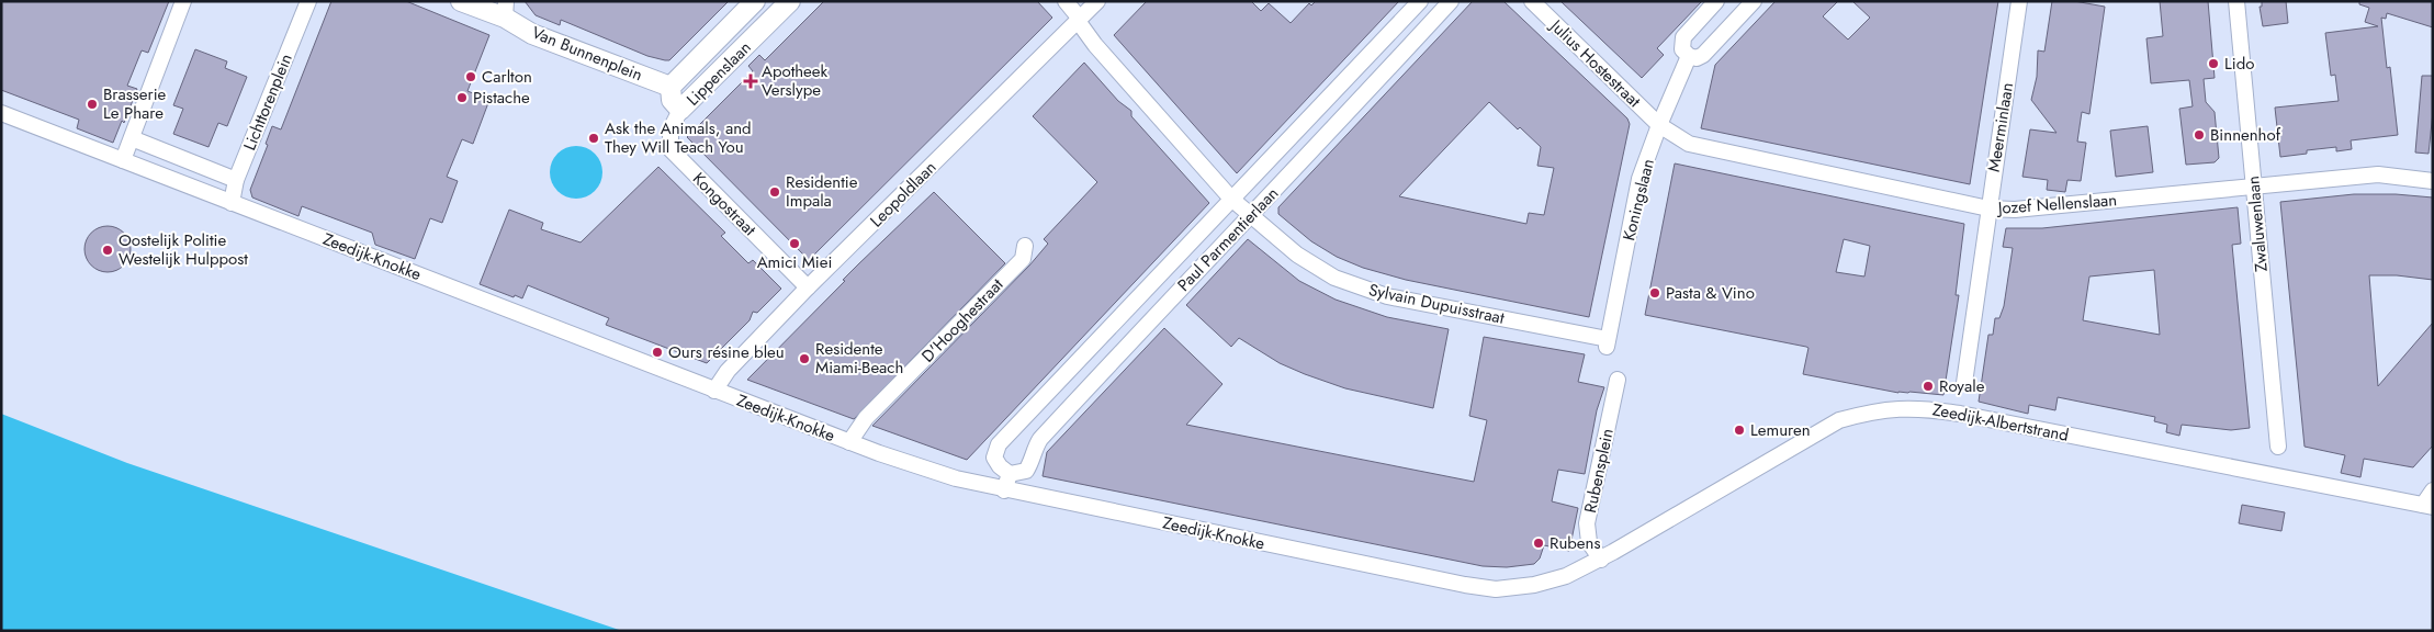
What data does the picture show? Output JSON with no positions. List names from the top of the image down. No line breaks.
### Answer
{"streets":{"street":["Van Bunnenplein","Julius Hostestraat","Lippenslaan","Lichttorenplein","Meerminlaan","Leopoldlaan","Koningslaan","Kongostraat","Jozef Nellenslaan","Zwaluwenlaan","Paul Parmentierlaan","Zeedijk-Knokke","Sylvain Dupuisstraat","D'Hooghestraat","Zeedijk-Albertstrand","Rubensplein"]},"crossings":[["Van Bunnenplein","Lippenslaan"],["Julius Hostestraat","Koningslaan"],["Julius Hostestraat","Jozef Nellenslaan"],["Lippenslaan","Kongostraat"],["Lichttorenplein","Zeedijk-Knokke"],["Meerminlaan","Jozef Nellenslaan"],["Leopoldlaan","Kongostraat"],["Leopoldlaan","Zeedijk-Knokke"],["Leopoldlaan","Sylvain Dupuisstraat"],["Koningslaan","Jozef Nellenslaan"],["Koningslaan","Sylvain Dupuisstraat"],["Jozef Nellenslaan","Zwaluwenlaan"],["Paul Parmentierlaan","Sylvain Dupuisstraat"],["Zeedijk-Knokke","D'Hooghestraat"],["Zeedijk-Knokke","Zeedijk-Albertstrand"],["Zeedijk-Knokke","Rubensplein"],["Zeedijk-Albertstrand","Rubensplein"]],"places":{"other":["Lido","Carlton","Pistache","Brasserie Le Phare","Binnenhof","Ask the Animals, and They Will Teach You","Residentie Impala","Amici Miei","Oostelijk Politie Westelijk Hulppost","Pasta & Vino","Ours résine bleu","Residente Miami-Beach","Royale","Lemuren","Rubens"],"health":["Apotheek Verslype"]}}
